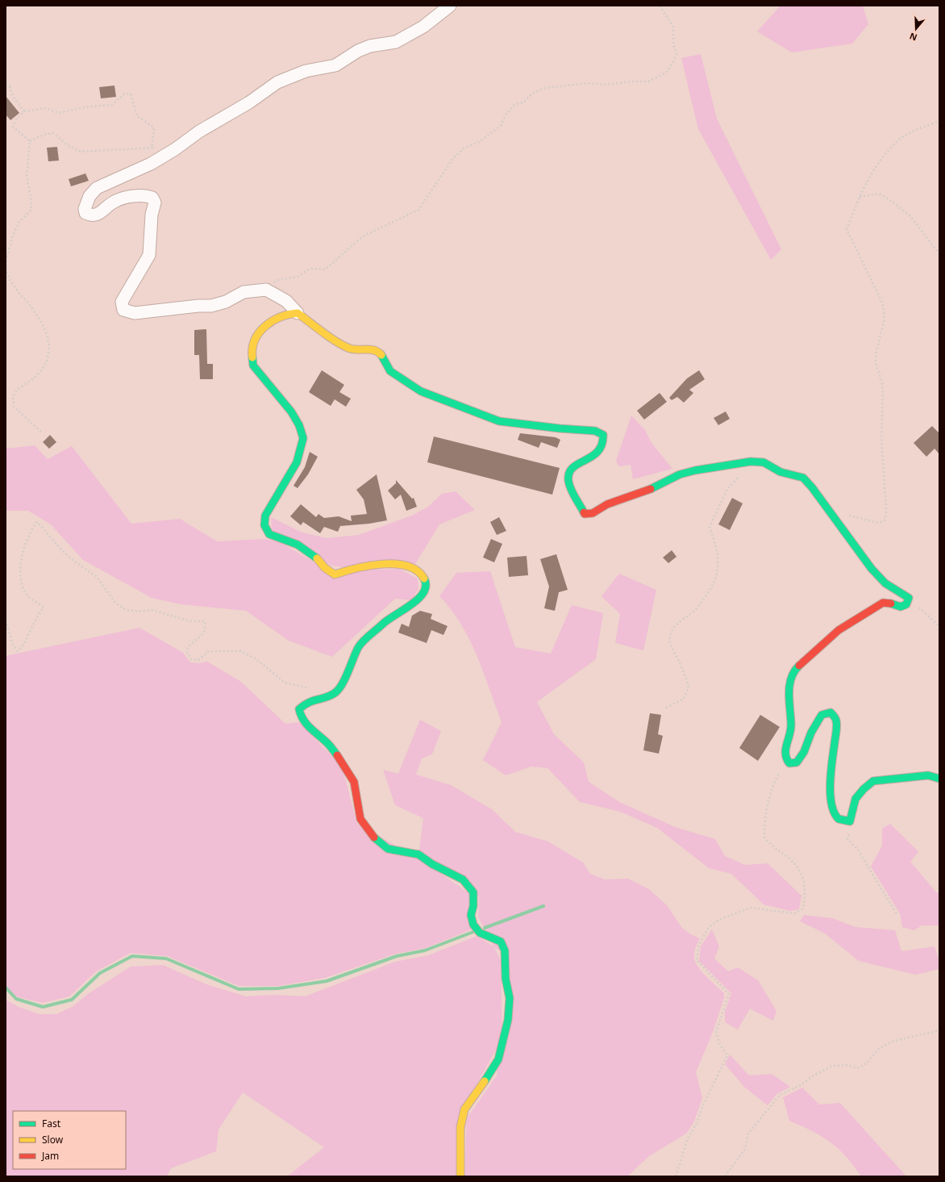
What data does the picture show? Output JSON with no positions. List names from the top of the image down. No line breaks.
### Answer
{"legend":["Fast","Slow","Jam"],"north":"bottom"}
